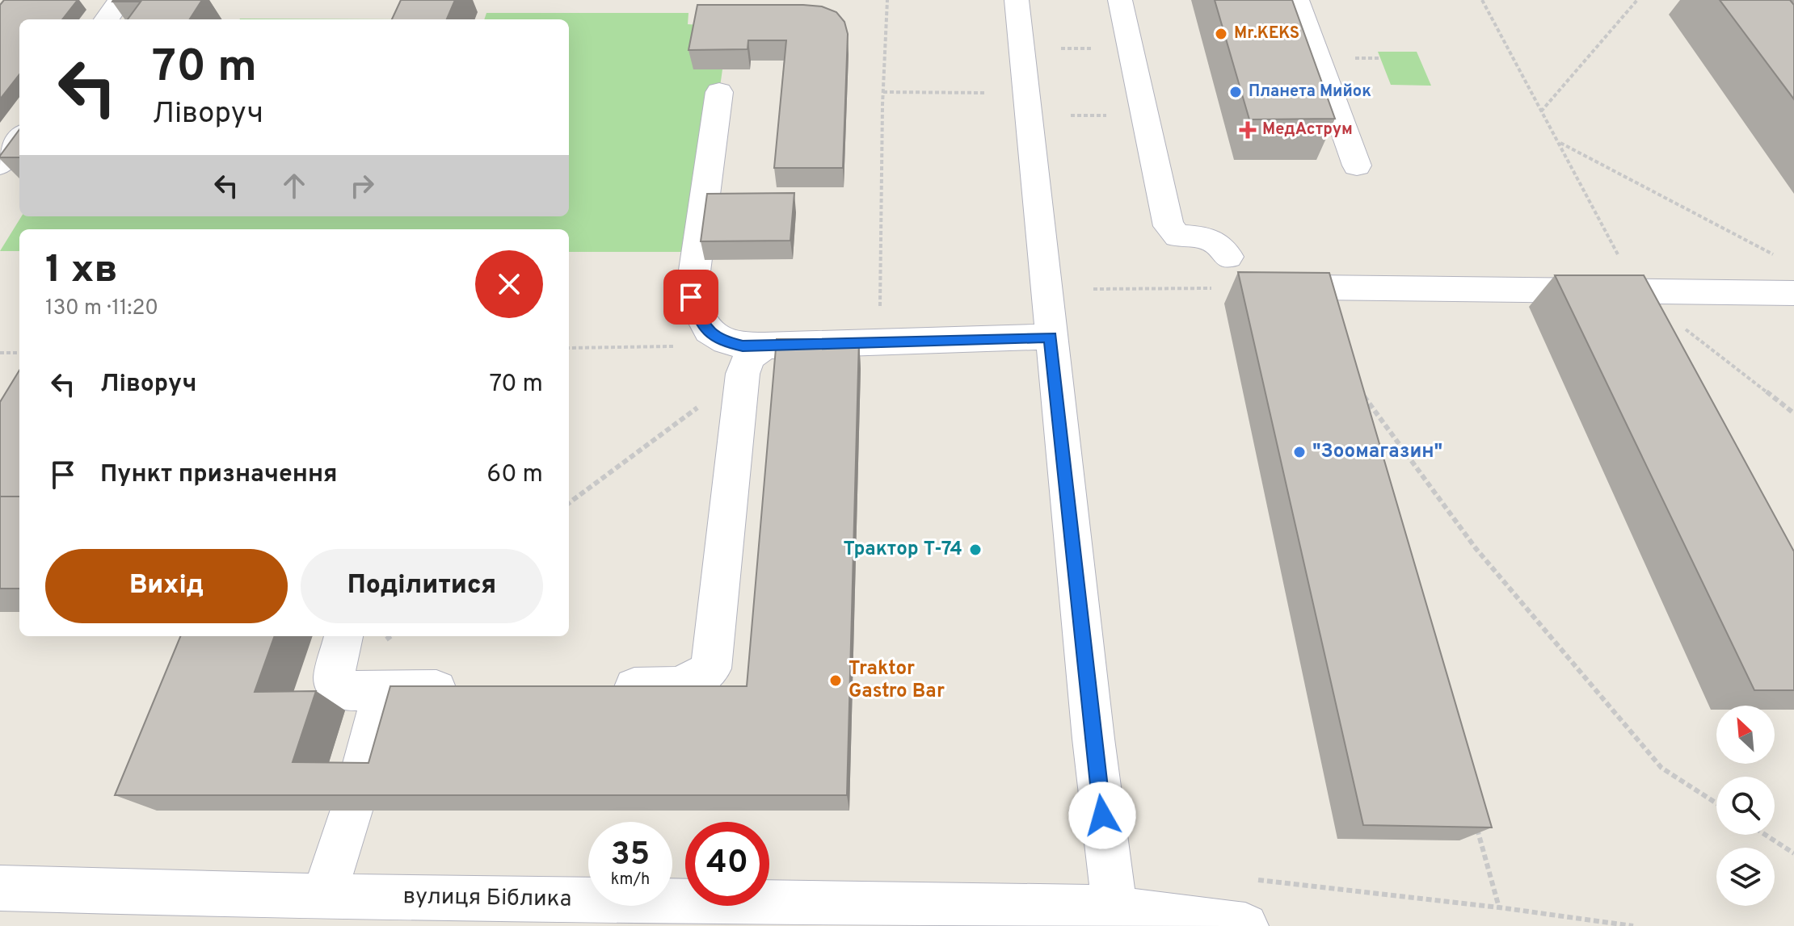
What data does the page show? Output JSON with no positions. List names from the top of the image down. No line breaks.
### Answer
{"streets":{"street":["вулиця Біблика"]},"places":{"other":["Mr.KEKS","Планета Мийок","\"Зоомагазин\"","Трактор Т-74","Traktor Gastro Bar"],"health":["МедАструм"]},"north":"top left","page":{"turn":["70 m","Ліворуч"],"heading":["1 хв","130 m · 11:20"],"list":[{"name":"Ліворуч","value":"70 m"},{"name":"Пункт призначення","value":"60 m"}],"buttons":["Вихід","Поділитися"],"speed":"35 km/h","limit":"40"}}
